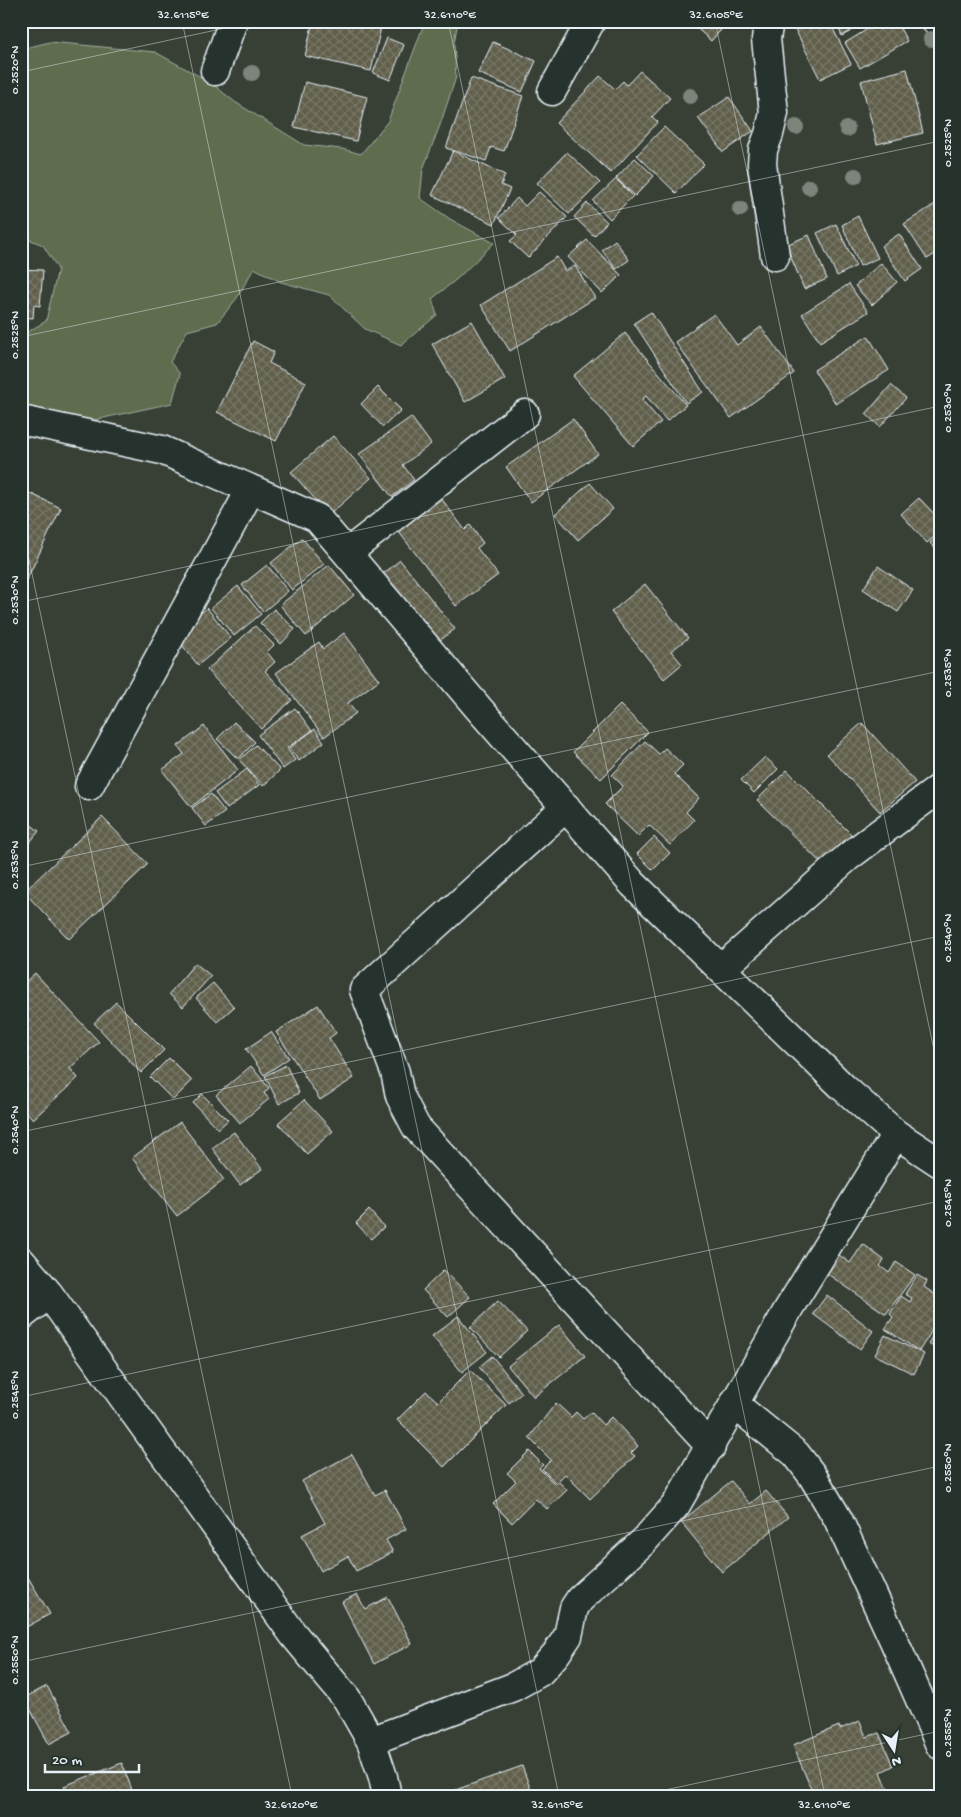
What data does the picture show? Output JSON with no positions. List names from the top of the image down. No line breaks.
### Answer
{"scale_bar":"20 m","north":"bottom","coordinates":["32.6115°E","32.6110°E","32.6105°E","0.2520°N","0.2525°N","0.2530°N","0.2535°N","0.2540°N","0.2545°N","0.2550°N","0.2555°N","32.6120°E"]}
